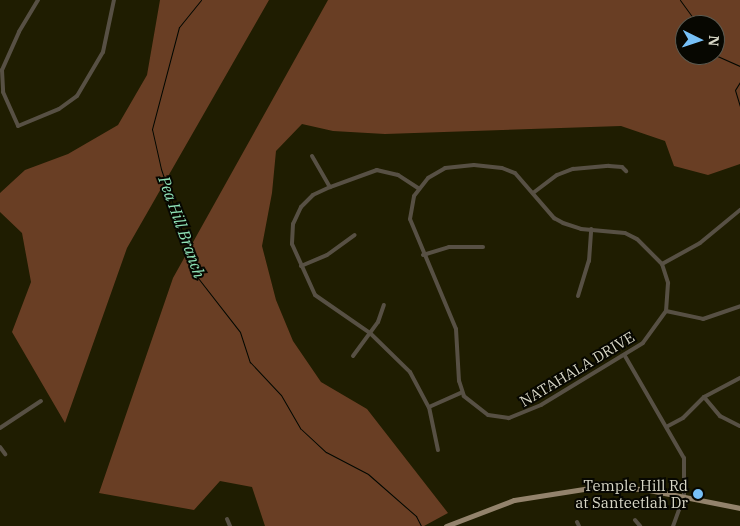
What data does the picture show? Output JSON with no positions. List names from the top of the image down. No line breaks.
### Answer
{"streets":{"street":["NATAHALA DRIVE"]},"water":["Pea Hill Branch"],"places":["Temple Hill Rd at Santeetlah Dr"],"north":"right"}
